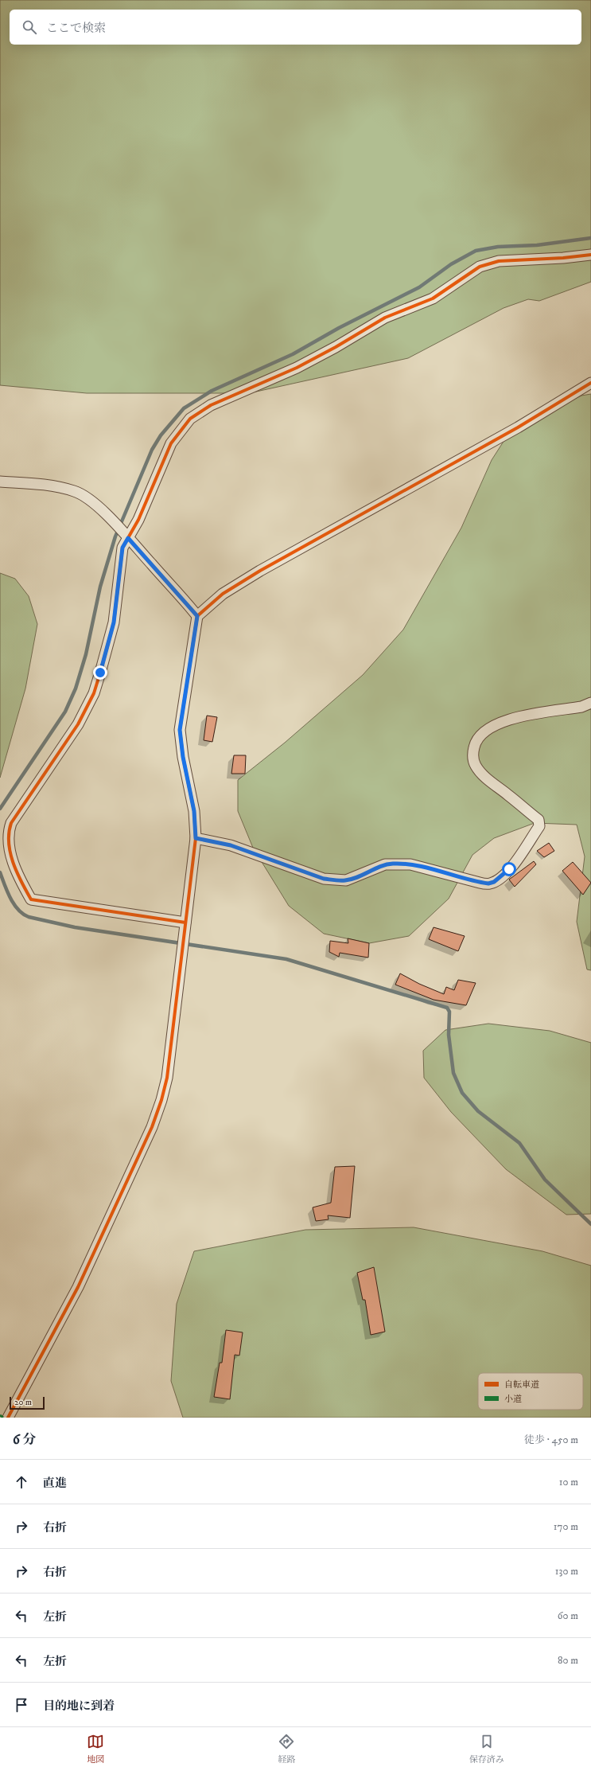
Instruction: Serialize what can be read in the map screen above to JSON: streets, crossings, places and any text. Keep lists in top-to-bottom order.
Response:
{
  "legend": ["自転車道", "小道"],
  "scale_bar": "20 m",
  "page": {
    "search": "ここで検索",
    "scale": "20 m",
    "heading": ["6 分", "徒歩 · 450 m"],
    "list": [
      ["直進", "10 m"],
      ["右折", "170 m"],
      ["右折", "130 m"],
      ["左折", "60 m"],
      ["左折", "80 m"],
      "目的地に到着"
    ],
    "nav": ["地図", "経路", "保存済み"]
  }
}
